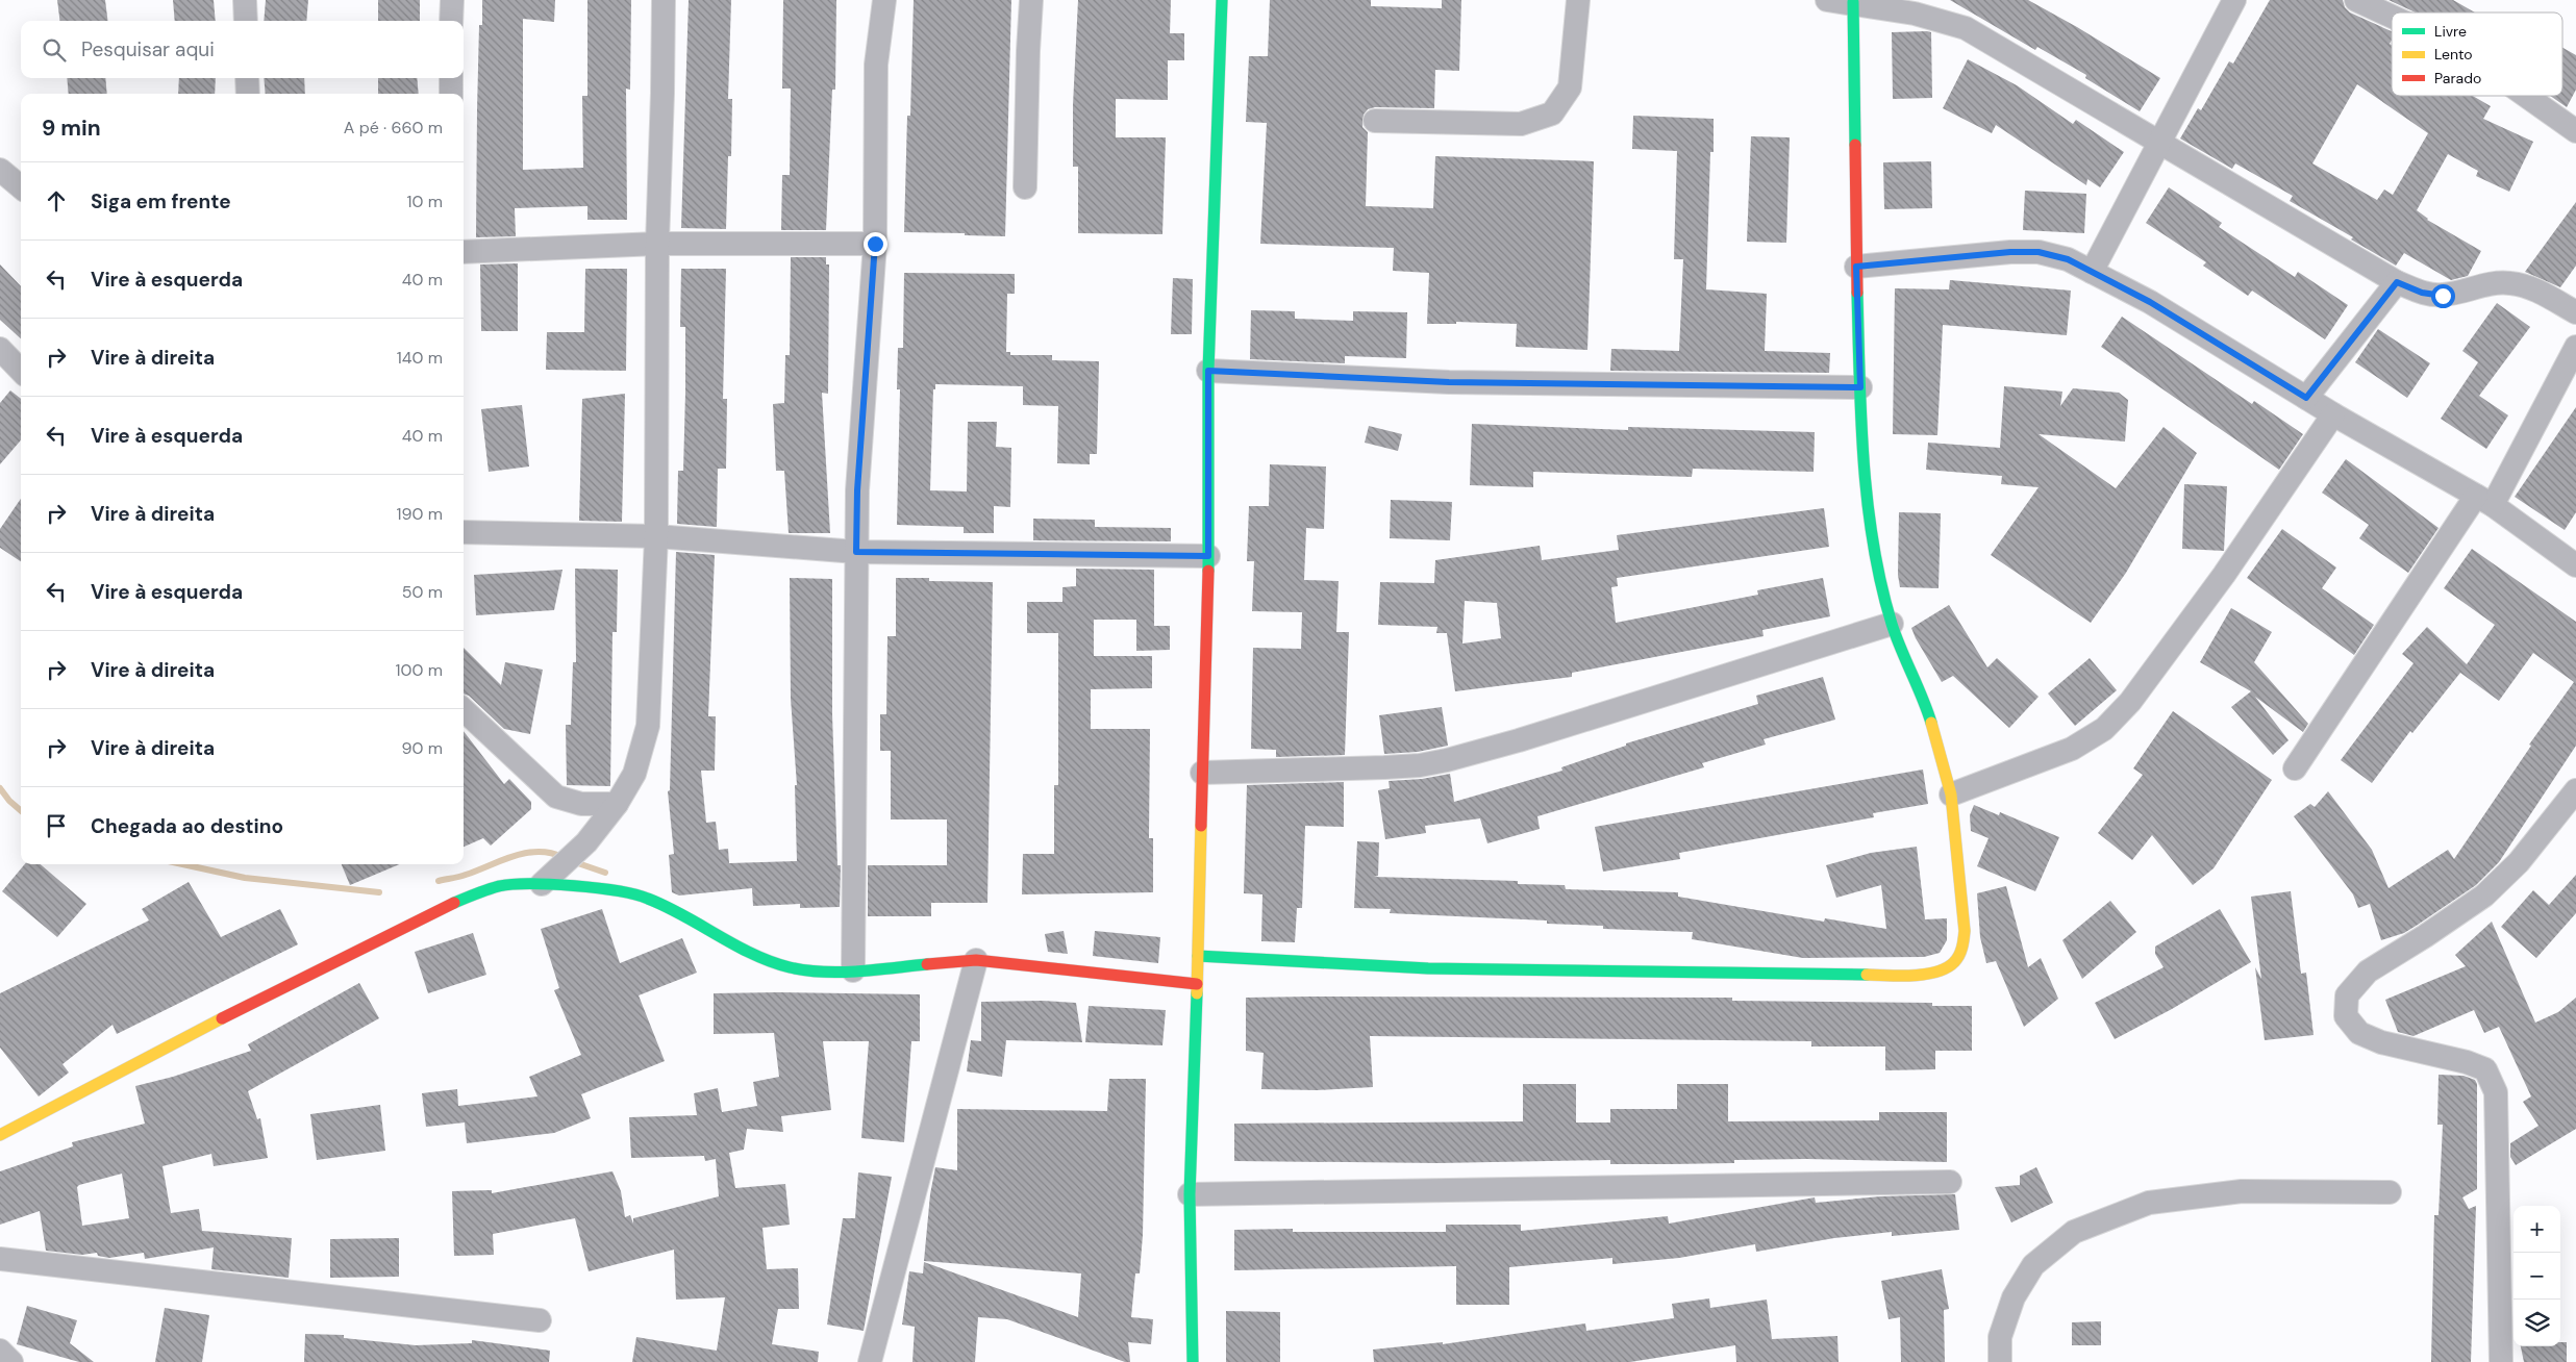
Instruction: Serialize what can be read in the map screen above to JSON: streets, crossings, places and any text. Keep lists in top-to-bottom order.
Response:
{
  "legend": ["Livre", "Lento", "Parado"],
  "page": {
    "search": "Pesquisar aqui",
    "heading": ["9 min", "A pé · 660 m"],
    "list": [
      ["Siga em frente", "10 m"],
      ["Vire à esquerda", "40 m"],
      ["Vire à direita", "140 m"],
      ["Vire à esquerda", "40 m"],
      ["Vire à direita", "190 m"],
      ["Vire à esquerda", "50 m"],
      ["Vire à direita", "100 m"],
      ["Vire à direita", "90 m"],
      "Chegada ao destino"
    ],
    "map_buttons": ["+", "−"]
  }
}
